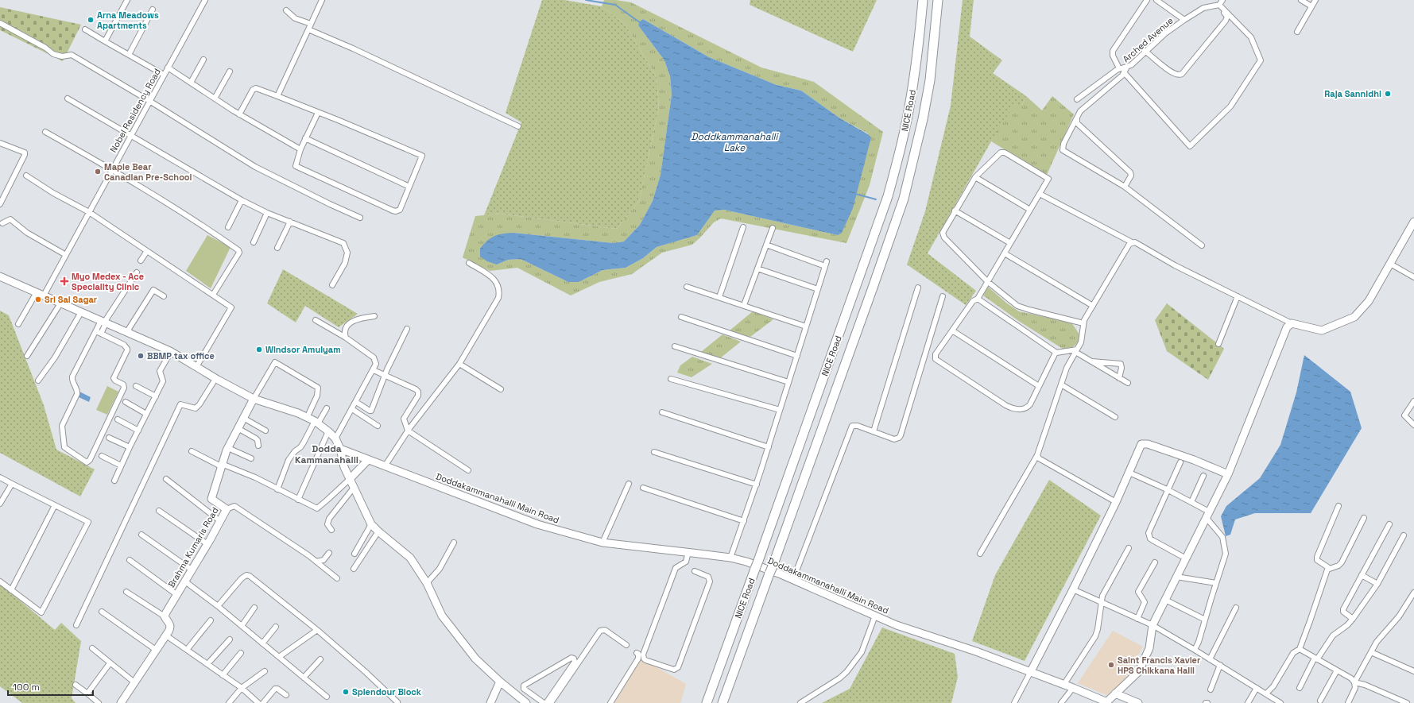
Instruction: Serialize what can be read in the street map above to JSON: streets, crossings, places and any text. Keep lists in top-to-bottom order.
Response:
{
  "streets": {
    "highway": ["NICE Road"],
    "street": [
      "Arched Avenue",
      "Nobel Residency Road",
      "Doddakammanahalli Main Road",
      "Brahma Kumaris Road"
    ]
  },
  "districts": ["Dodda Kammanahalli"],
  "water": ["Doddkammanahalli Lake"],
  "places": {
    "other": [
      "Arna Meadows Apartments",
      "Raja Sannidhi",
      "Maple Bear Canadian Pre-School",
      "Sri Sai Sagar",
      "Windsor Amulyam",
      "BBMP tax office",
      "Saint Francis Xavier HPS Chikkana Halli",
      "Splendour Block"
    ],
    "health": ["Myo Medex - Ace Speciality Clinic"]
  },
  "scale_bar": "100 m"
}
